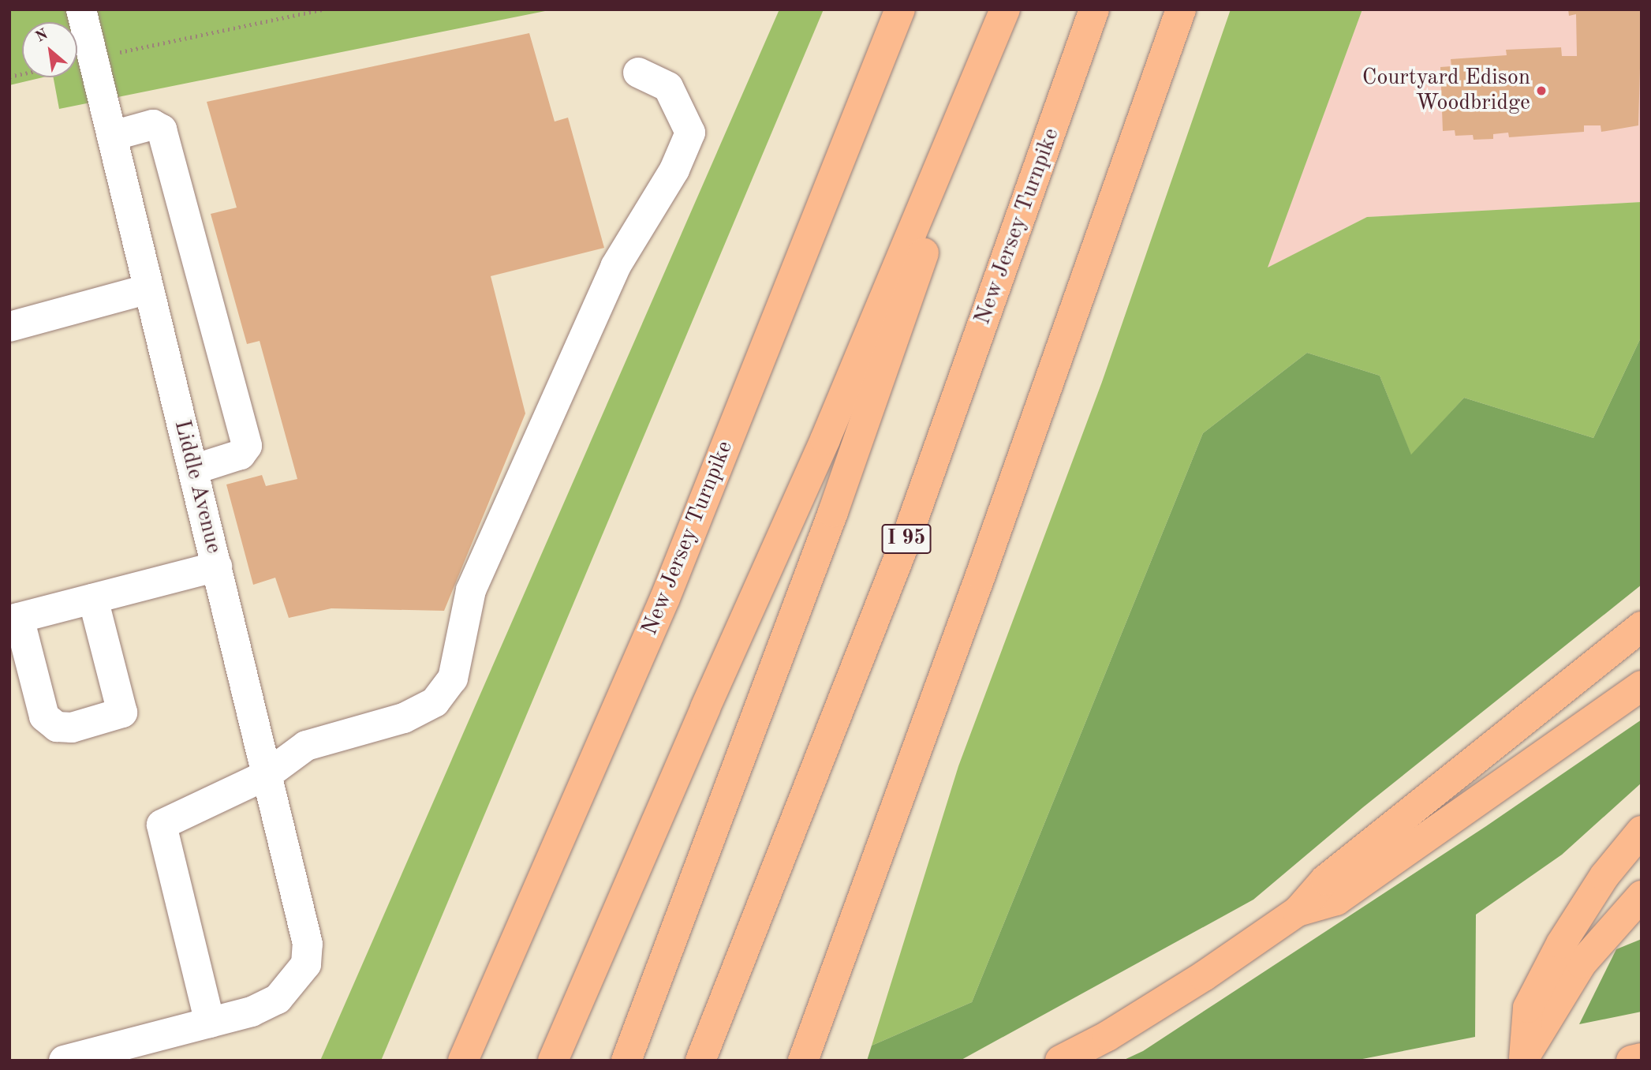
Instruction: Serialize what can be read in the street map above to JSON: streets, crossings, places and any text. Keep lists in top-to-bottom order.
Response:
{
  "streets": {
    "highway": ["New Jersey Turnpike", "I 95"],
    "street": ["Liddle Avenue"]
  },
  "places": ["Courtyard Edison Woodbridge"],
  "north": "top left"
}
